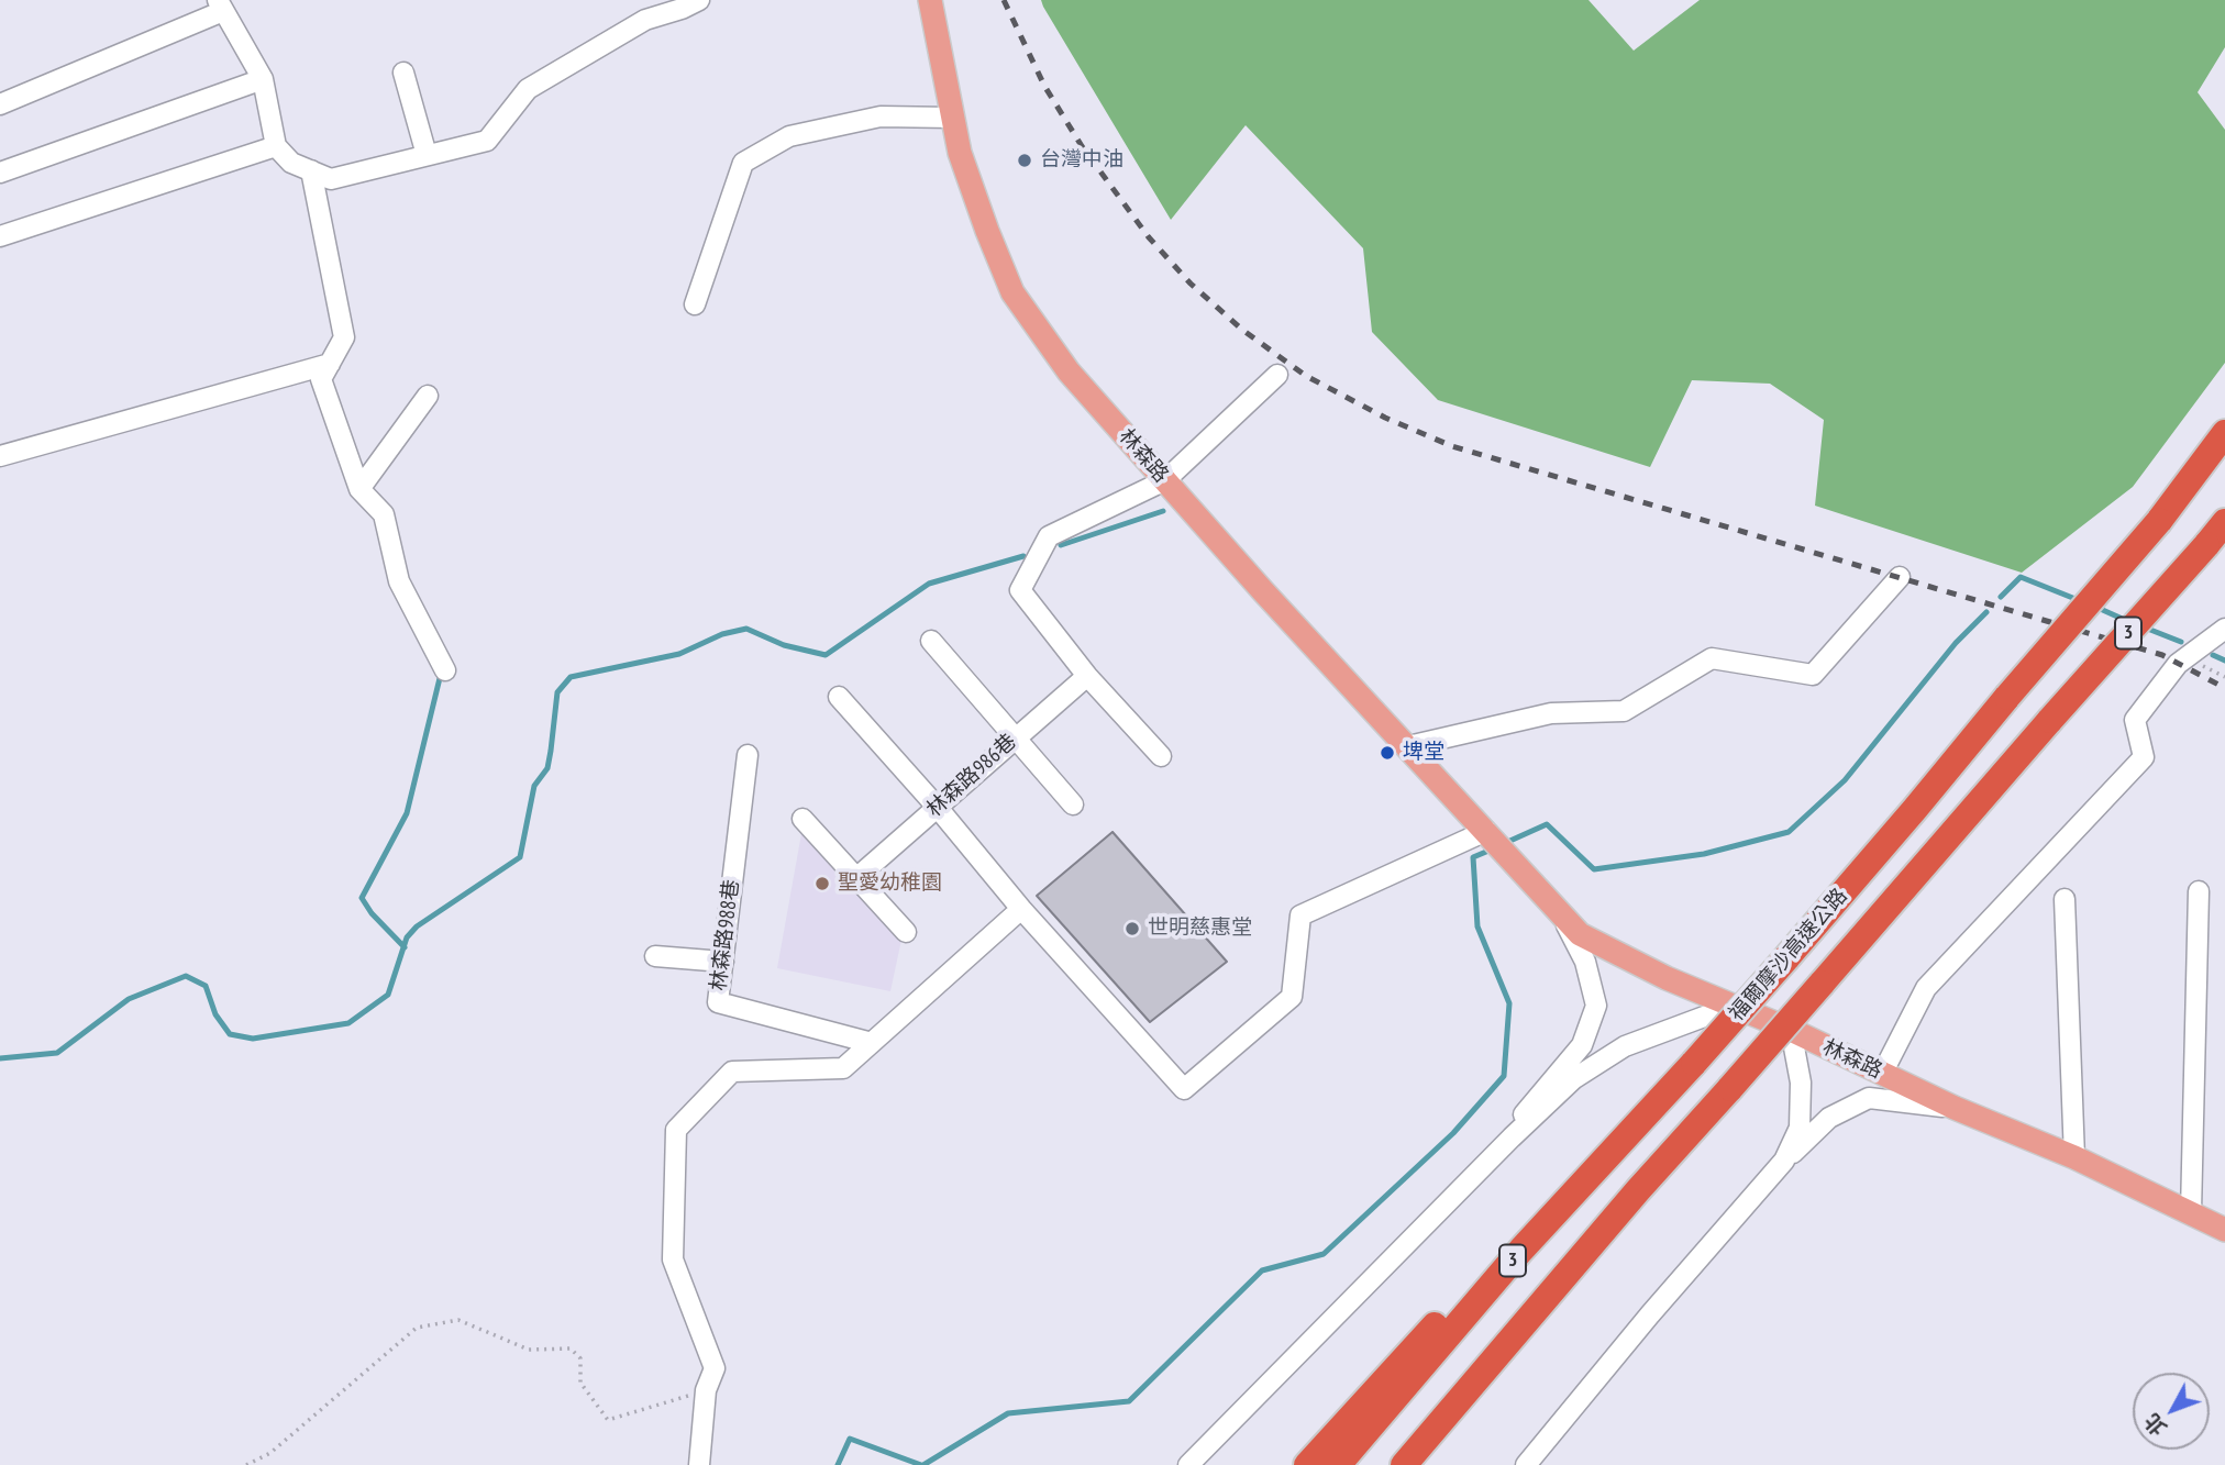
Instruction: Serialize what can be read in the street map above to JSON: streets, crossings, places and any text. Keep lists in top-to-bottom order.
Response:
{
  "streets": {
    "highway": ["3", "福爾摩沙高速公路"],
    "main road": ["林森路"],
    "street": ["林森路986巷", "林森路988巷"]
  },
  "places": [
    "台灣中油",
    "埤堂",
    "聖愛幼稚園",
    "世明慈惠堂"
  ],
  "north": "bottom left"
}
